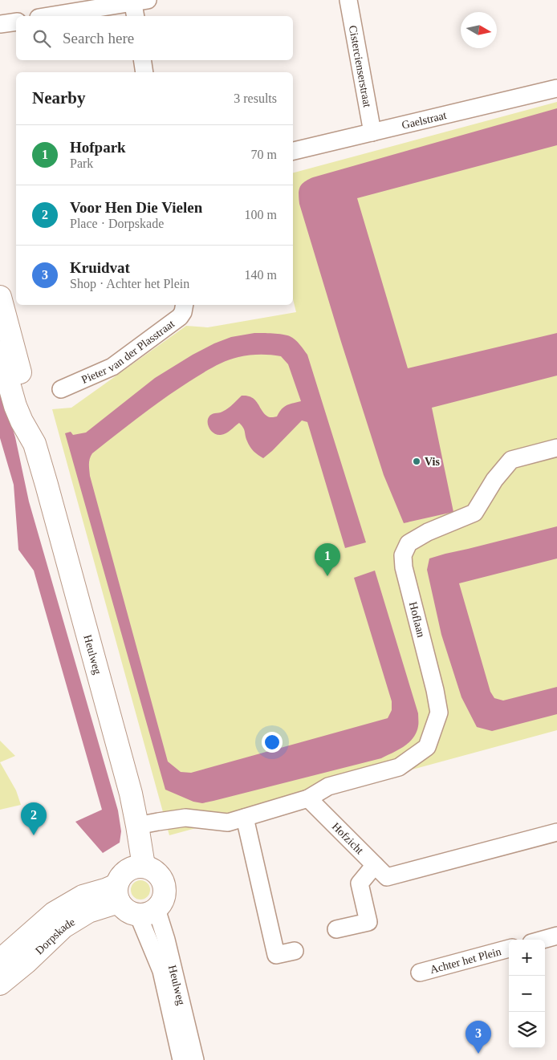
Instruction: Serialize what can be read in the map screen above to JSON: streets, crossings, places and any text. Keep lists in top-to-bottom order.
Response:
{
  "streets": {
    "main road": ["Heulweg", "Dorpskade"],
    "street": [
      "Cistercienserstraat",
      "Gaelstraat",
      "Pieter van der Plasstraat",
      "Hoflaan",
      "Hofzicht",
      "Achter het Plein"
    ]
  },
  "crossings": [
    ["Cistercienserstraat", "Gaelstraat"],
    ["Hoflaan", "Hofzicht"],
    ["Heulweg", "Dorpskade"]
  ],
  "places": ["Vis"],
  "north": "right",
  "page": {
    "search": "Search here",
    "heading": ["Nearby", "3 results"],
    "list": [
      {
        "mark": "1",
        "name": "Hofpark",
        "note": "Park",
        "value": "70 m"
      },
      {
        "mark": "2",
        "name": "Voor Hen Die Vielen",
        "note": "Place · Dorpskade",
        "value": "100 m"
      },
      {
        "mark": "3",
        "name": "Kruidvat",
        "note": "Shop · Achter het Plein",
        "value": "140 m"
      }
    ],
    "pins": ["1", "2", "3"],
    "map_buttons": ["+", "−"]
  }
}
